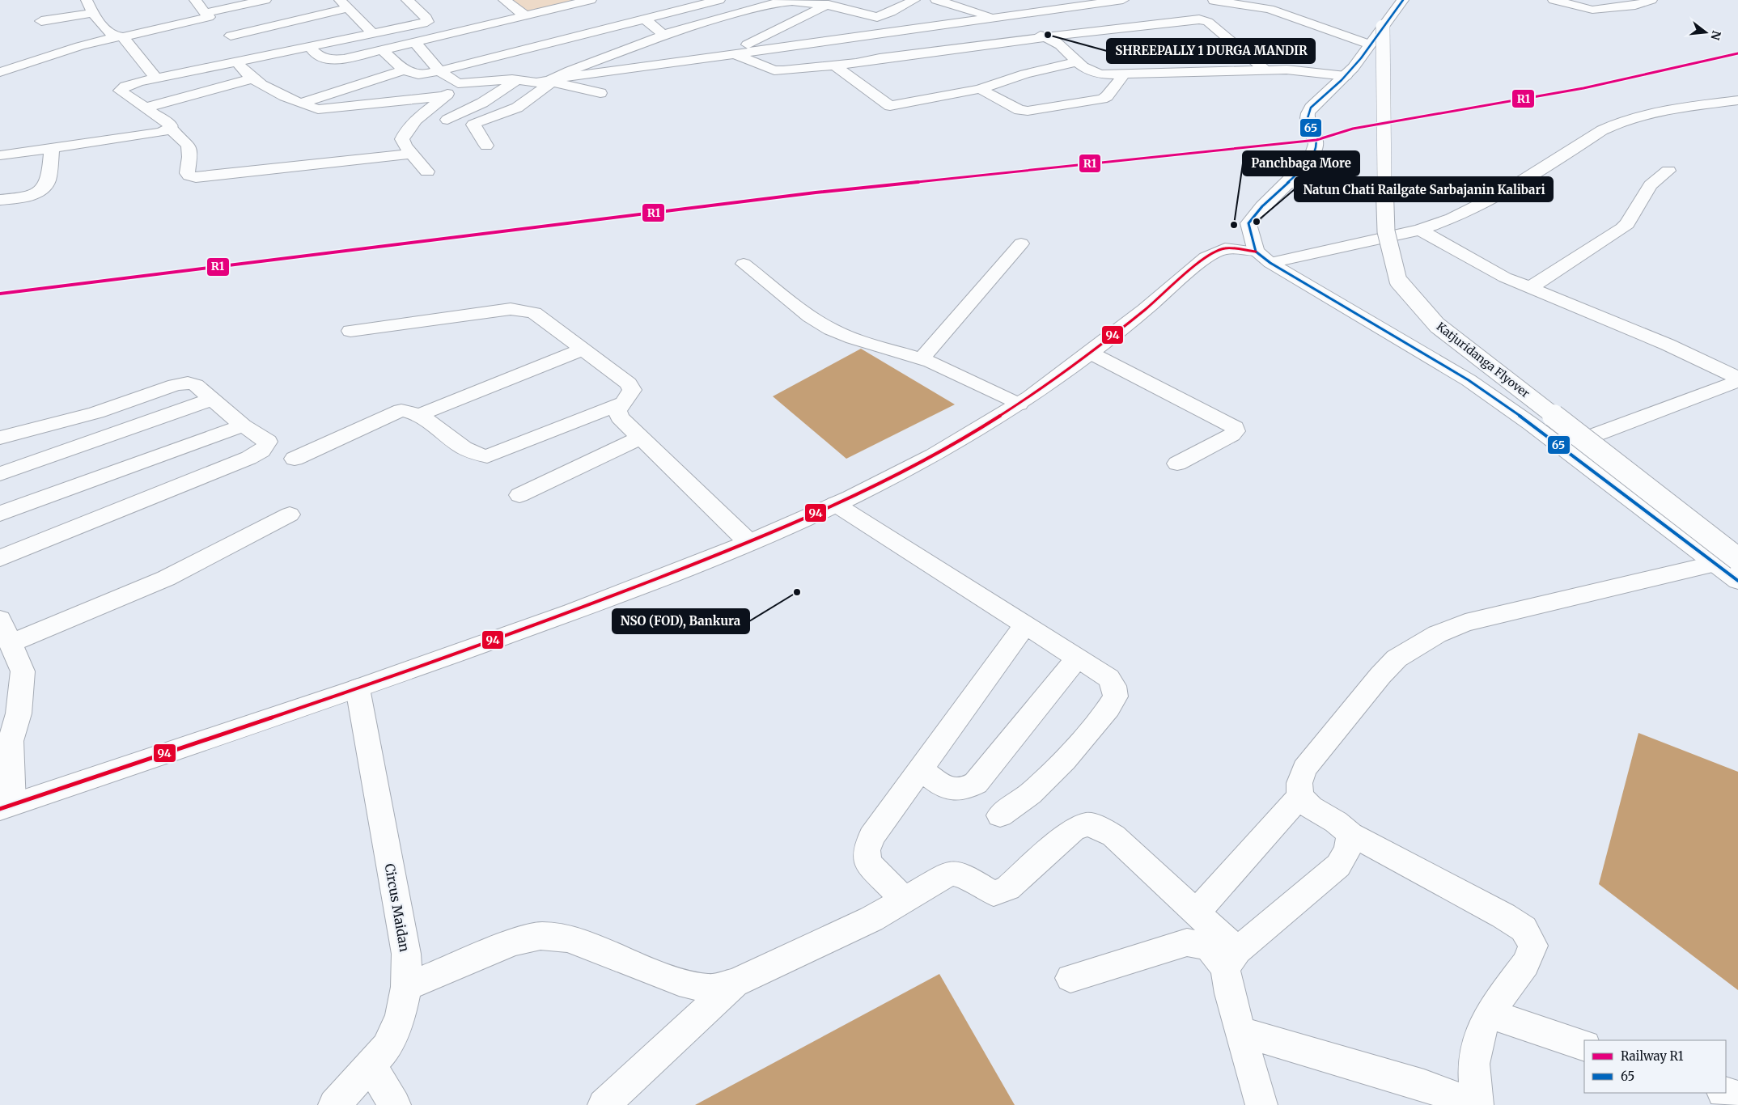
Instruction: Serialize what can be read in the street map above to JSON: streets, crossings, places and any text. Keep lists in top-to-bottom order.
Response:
{
  "streets": {
    "main road": ["Katjuridanga Flyover", "Circus Maidan"]
  },
  "places": [
    "SHREEPALLY 1 DURGA MANDIR",
    "Natun Chati Railgate Sarbajanin Kalibari",
    "Panchbaga More",
    "NSO (FOD), Bankura"
  ],
  "lines": ["transit line 65", "rail line R1", "transit line 94"],
  "legend": ["Railway R1", "65"],
  "north": "right"
}
